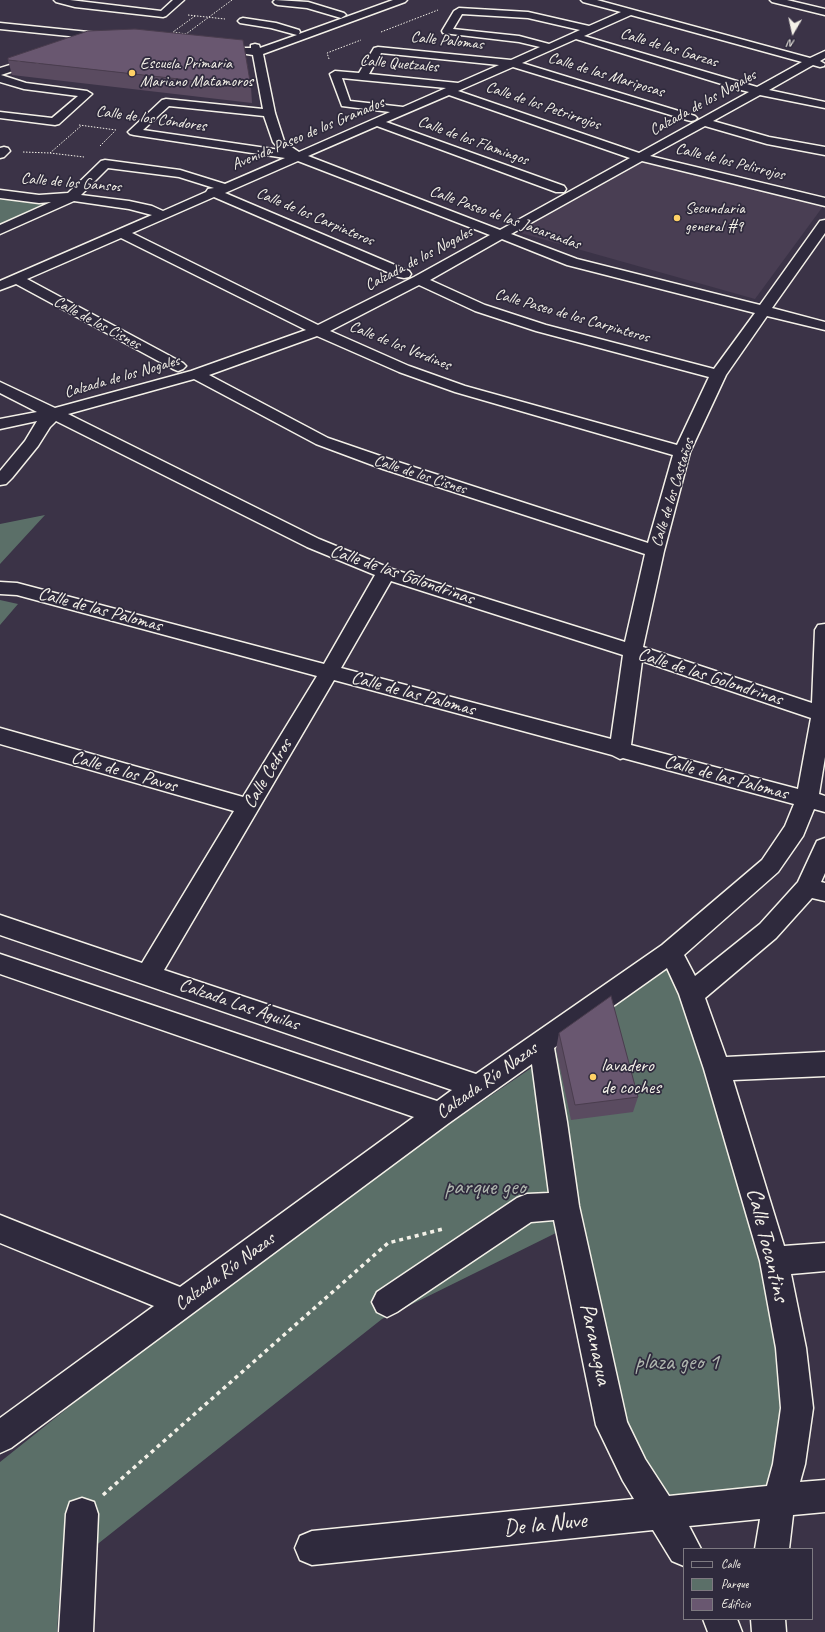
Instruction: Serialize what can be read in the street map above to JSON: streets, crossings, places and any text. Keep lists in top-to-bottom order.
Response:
{
  "streets": {
    "street": [
      "Calle Palomas",
      "Calle de las Garzas",
      "Calle Quetzales",
      "Calle de las Mariposas",
      "Calzada de los Nogales",
      "Calle de los Petrirrojos",
      "Calle de los Cóndores",
      "Avenida Paseo de los Granados",
      "Calle de los Flamingos",
      "Calle de los Pelirrojos",
      "Calle de los Gansos",
      "Calle de los Carpinteros",
      "Calle Paseo de las Jacarandas",
      "Calle Paseo de los Carpinteros",
      "Calle de los Cisnes",
      "Calle de los Verdines",
      "Calle de los Castaños",
      "Calle de las Golondrinas",
      "Calle de las Palomas",
      "Calle de los Pavos",
      "Calle Cedros",
      "Calzada Las Águilas",
      "Calzada Río Nazas",
      "Calle Tocantins",
      "Paranagua",
      "De la Nuve"
    ]
  },
  "crossings": [
    ["Calle Palomas", "Calle Quetzales"],
    ["Calle Palomas", "Calle de las Mariposas"],
    ["Calle Palomas", "Avenida Paseo de los Granados"],
    ["Calle de las Garzas", "Calzada de los Nogales"],
    ["Calle de las Garzas", "Avenida Paseo de los Granados"],
    ["Calle Quetzales", "Calle de los Petrirrojos"],
    ["Calle Quetzales", "Avenida Paseo de los Granados"],
    ["Calle de las Mariposas", "Calzada de los Nogales"],
    ["Calle de las Mariposas", "Avenida Paseo de los Granados"],
    ["Calzada de los Nogales", "Calle de los Petrirrojos"],
    ["Calzada de los Nogales", "Calle de los Flamingos"],
    ["Calzada de los Nogales", "Calle de los Pelirrojos"],
    ["Calzada de los Nogales", "Calle de los Carpinteros"],
    ["Calzada de los Nogales", "Calle Paseo de las Jacarandas"],
    ["Calzada de los Nogales", "Calle Paseo de los Carpinteros"],
    ["Calzada de los Nogales", "Calle de los Cisnes"],
    ["Calzada de los Nogales", "Calle de los Verdines"],
    ["Calzada de los Nogales", "Calle de las Golondrinas"],
    ["Calle de los Petrirrojos", "Avenida Paseo de los Granados"],
    ["Calle de los Petrirrojos", "Calle de los Pelirrojos"],
    ["Calle de los Cóndores", "Avenida Paseo de los Granados"],
    ["Calle de los Cóndores", "Calle Paseo de las Jacarandas"],
    ["Avenida Paseo de los Granados", "Calle de los Flamingos"],
    ["Avenida Paseo de los Granados", "Calle de los Gansos"],
    ["Avenida Paseo de los Granados", "Calle de los Carpinteros"],
    ["Avenida Paseo de los Granados", "Calle Paseo de las Jacarandas"],
    ["Avenida Paseo de los Granados", "Calle de los Cisnes"],
    ["Avenida Paseo de los Granados", "Calle de los Verdines"],
    ["Calle Paseo de las Jacarandas", "Calle de los Castaños"],
    ["Calle Paseo de los Carpinteros", "Calle de los Castaños"],
    ["Calle de los Cisnes", "Calle de los Castaños"],
    ["Calle de los Verdines", "Calle de los Castaños"],
    ["Calle de los Castaños", "Calle de las Golondrinas"],
    ["Calle de los Castaños", "Calle de las Palomas"],
    ["Calle de las Golondrinas", "Calle Cedros"],
    ["Calle de las Golondrinas", "Calzada Río Nazas"],
    ["Calle de las Palomas", "Calle Cedros"],
    ["Calle de las Palomas", "Calzada Río Nazas"],
    ["Calle de los Pavos", "Calle Cedros"],
    ["Calle Cedros", "Calzada Las Águilas"],
    ["Calzada Las Águilas", "Calzada Río Nazas"],
    ["Calzada Río Nazas", "Calle Tocantins"],
    ["Calzada Río Nazas", "Paranagua"],
    ["Calle Tocantins", "De la Nuve"],
    ["Paranagua", "De la Nuve"]
  ],
  "parks": ["parque geo", "plaza geo 1"],
  "places": ["Escuela Primaria Mariano Matamoros", "Secundaria general #9", "lavadero de coches"],
  "legend": ["Calle", "Parque", "Edificio"],
  "north": "bottom"
}
